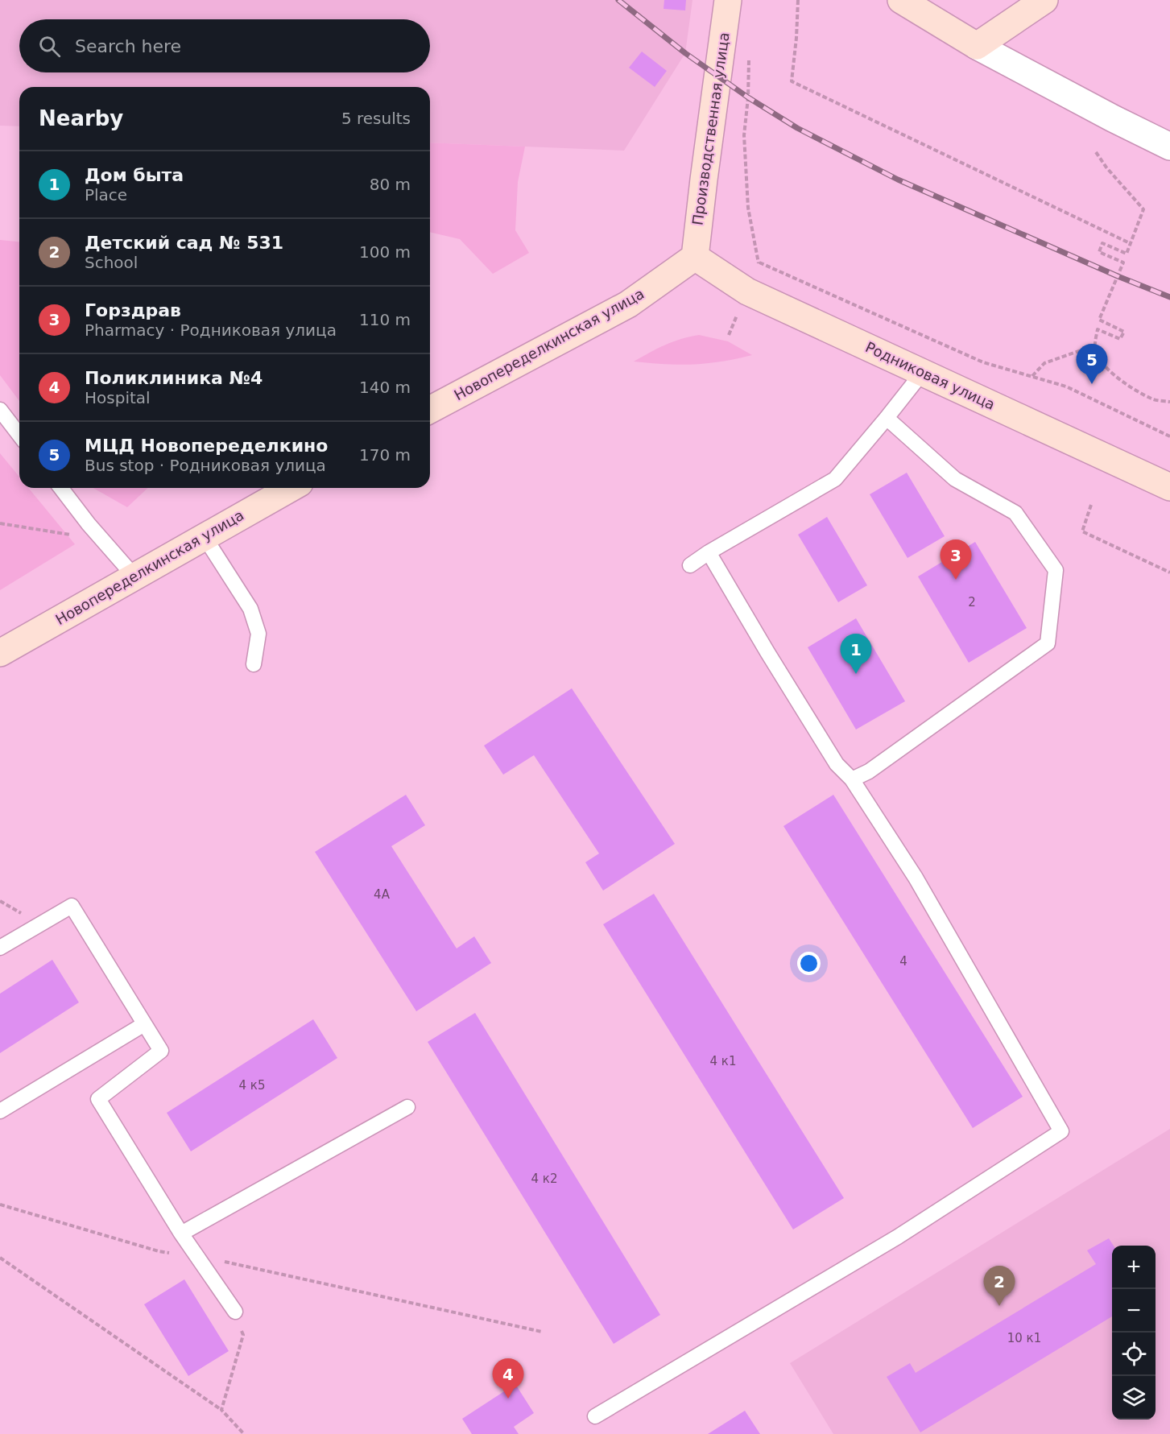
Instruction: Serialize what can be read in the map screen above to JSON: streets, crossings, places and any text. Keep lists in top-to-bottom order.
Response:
{
  "streets": {
    "main road": ["Производственная улица", "Новопеределкинская улица", "Родниковая улица"]
  },
  "crossings": [
    ["Производственная улица", "Новопеределкинская улица"],
    ["Производственная улица", "Родниковая улица"],
    ["Новопеределкинская улица", "Родниковая улица"]
  ],
  "house_numbers": [
    "2",
    "4А",
    "4",
    "4 к1",
    "4 к5",
    "4 к2",
    "10 к1"
  ],
  "page": {
    "search": "Search here",
    "heading": ["Nearby", "5 results"],
    "list": [
      {
        "mark": "1",
        "name": "Дом быта",
        "note": "Place",
        "value": "80 m"
      },
      {
        "mark": "2",
        "name": "Детский сад № 531",
        "note": "School",
        "value": "100 m"
      },
      {
        "mark": "3",
        "name": "Горздрав",
        "note": "Pharmacy · Родниковая улица",
        "value": "110 m"
      },
      {
        "mark": "4",
        "name": "Поликлиника №4",
        "note": "Hospital",
        "value": "140 m"
      },
      {
        "mark": "5",
        "name": "МЦД Новопеределкино",
        "note": "Bus stop · Родниковая улица",
        "value": "170 m"
      }
    ],
    "pins": [
      "5",
      "3",
      "1",
      "2",
      "4"
    ],
    "map_buttons": ["+", "−"]
  }
}
